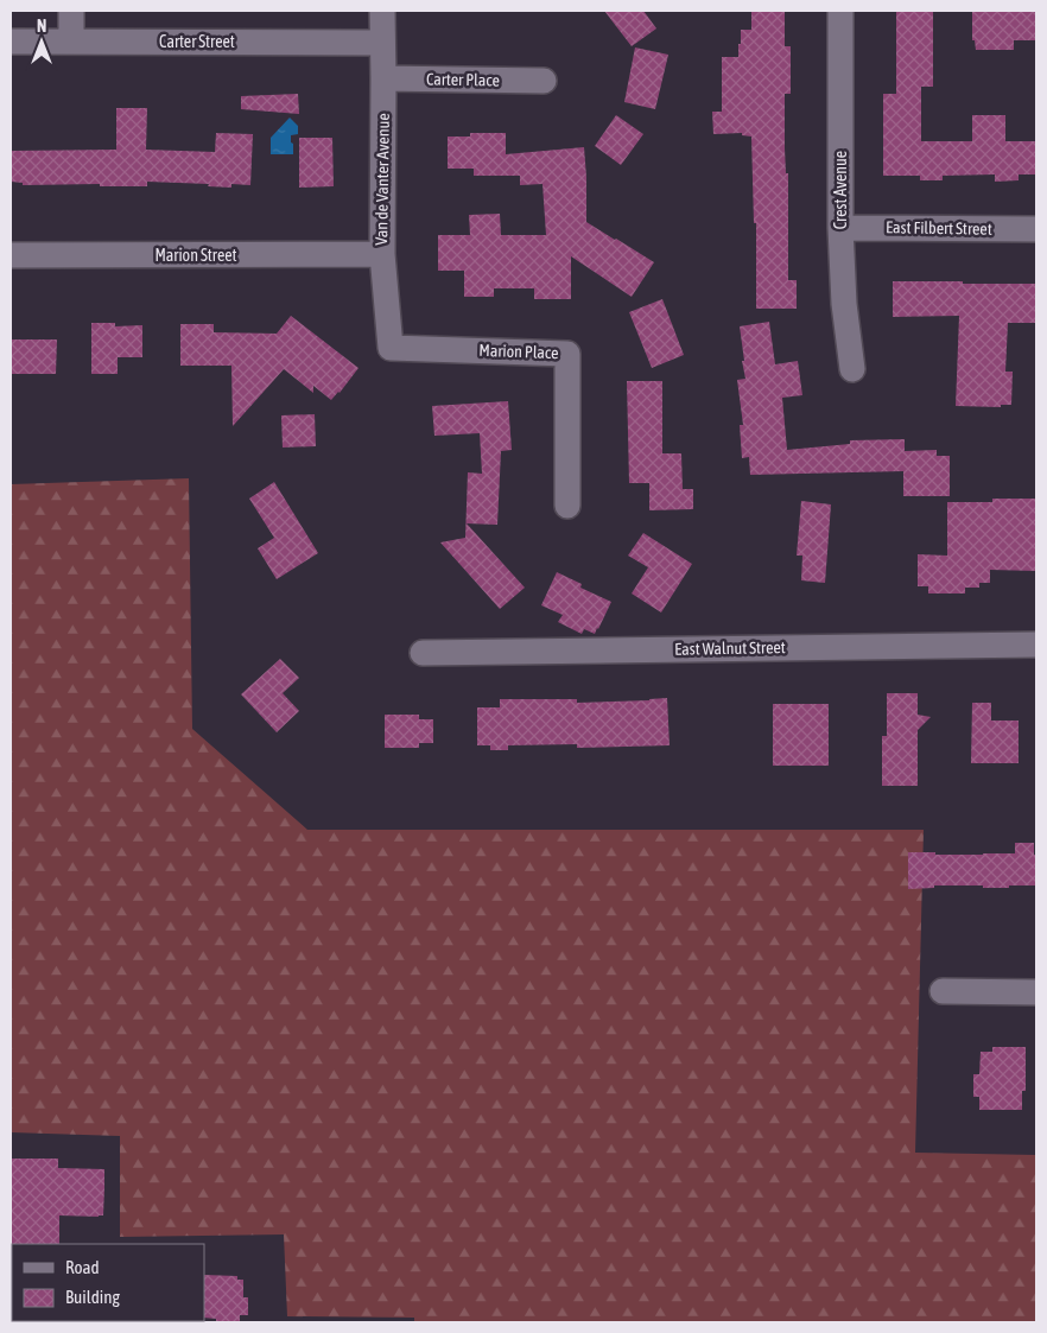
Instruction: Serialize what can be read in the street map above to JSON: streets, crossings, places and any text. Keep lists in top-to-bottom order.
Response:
{
  "streets": {
    "street": [
      "Carter Street",
      "Carter Place",
      "Van de Vanter Avenue",
      "Crest Avenue",
      "East Filbert Street",
      "Marion Street",
      "Marion Place",
      "East Walnut Street"
    ]
  },
  "crossings": [
    ["Carter Street", "Van de Vanter Avenue"],
    ["Carter Place", "Van de Vanter Avenue"],
    ["Van de Vanter Avenue", "Marion Street"],
    ["Van de Vanter Avenue", "Marion Place"],
    ["Crest Avenue", "East Filbert Street"]
  ],
  "legend": ["Road", "Building"],
  "north": "top"
}
